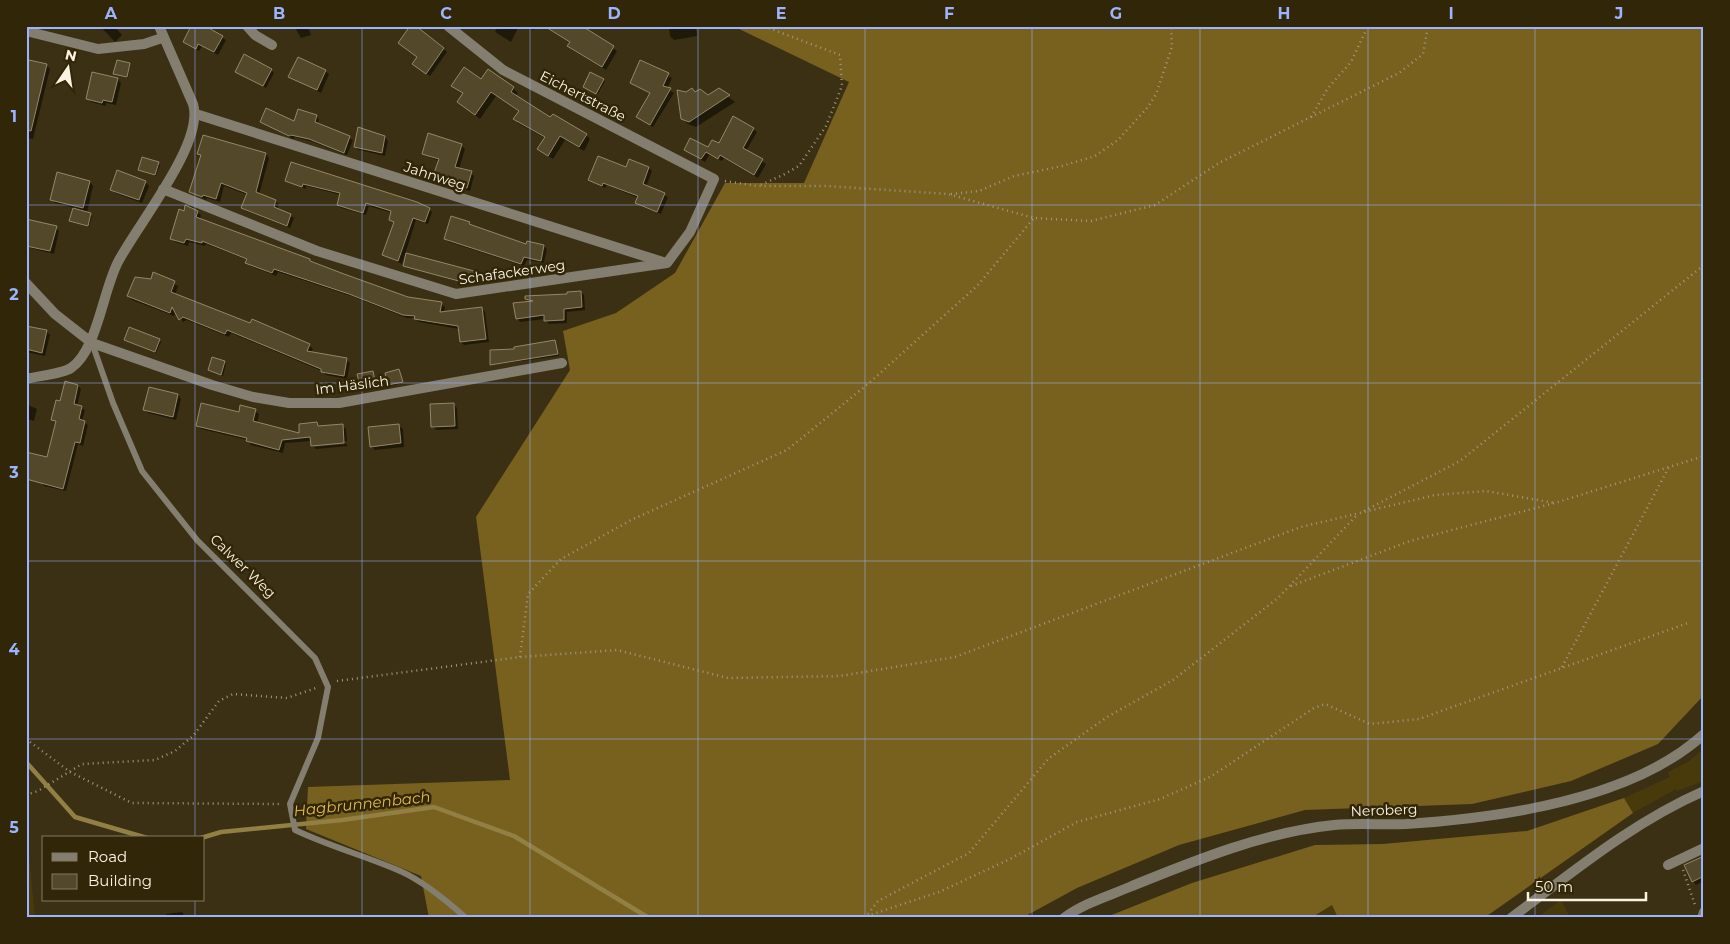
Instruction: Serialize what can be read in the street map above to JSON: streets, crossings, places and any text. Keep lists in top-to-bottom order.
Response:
{
  "streets": {
    "street": [
      "Eichertstraße",
      "Jahnweg",
      "Schafackerweg",
      "Im Häslich",
      "Neroberg"
    ],
    "lane": ["Calwer Weg"]
  },
  "crossings": [
    ["Jahnweg", "Schafackerweg"],
    ["Im Häslich", "Calwer Weg"]
  ],
  "water": ["Hagbrunnenbach"],
  "legend": ["Road", "Building"],
  "scale_bar": "50 m",
  "north": "top",
  "grid": {
    "columns": [
      "A",
      "B",
      "C",
      "D",
      "E",
      "F",
      "G",
      "H",
      "I",
      "J"
    ],
    "rows": [
      "1",
      "2",
      "3",
      "4",
      "5"
    ]
  }
}
